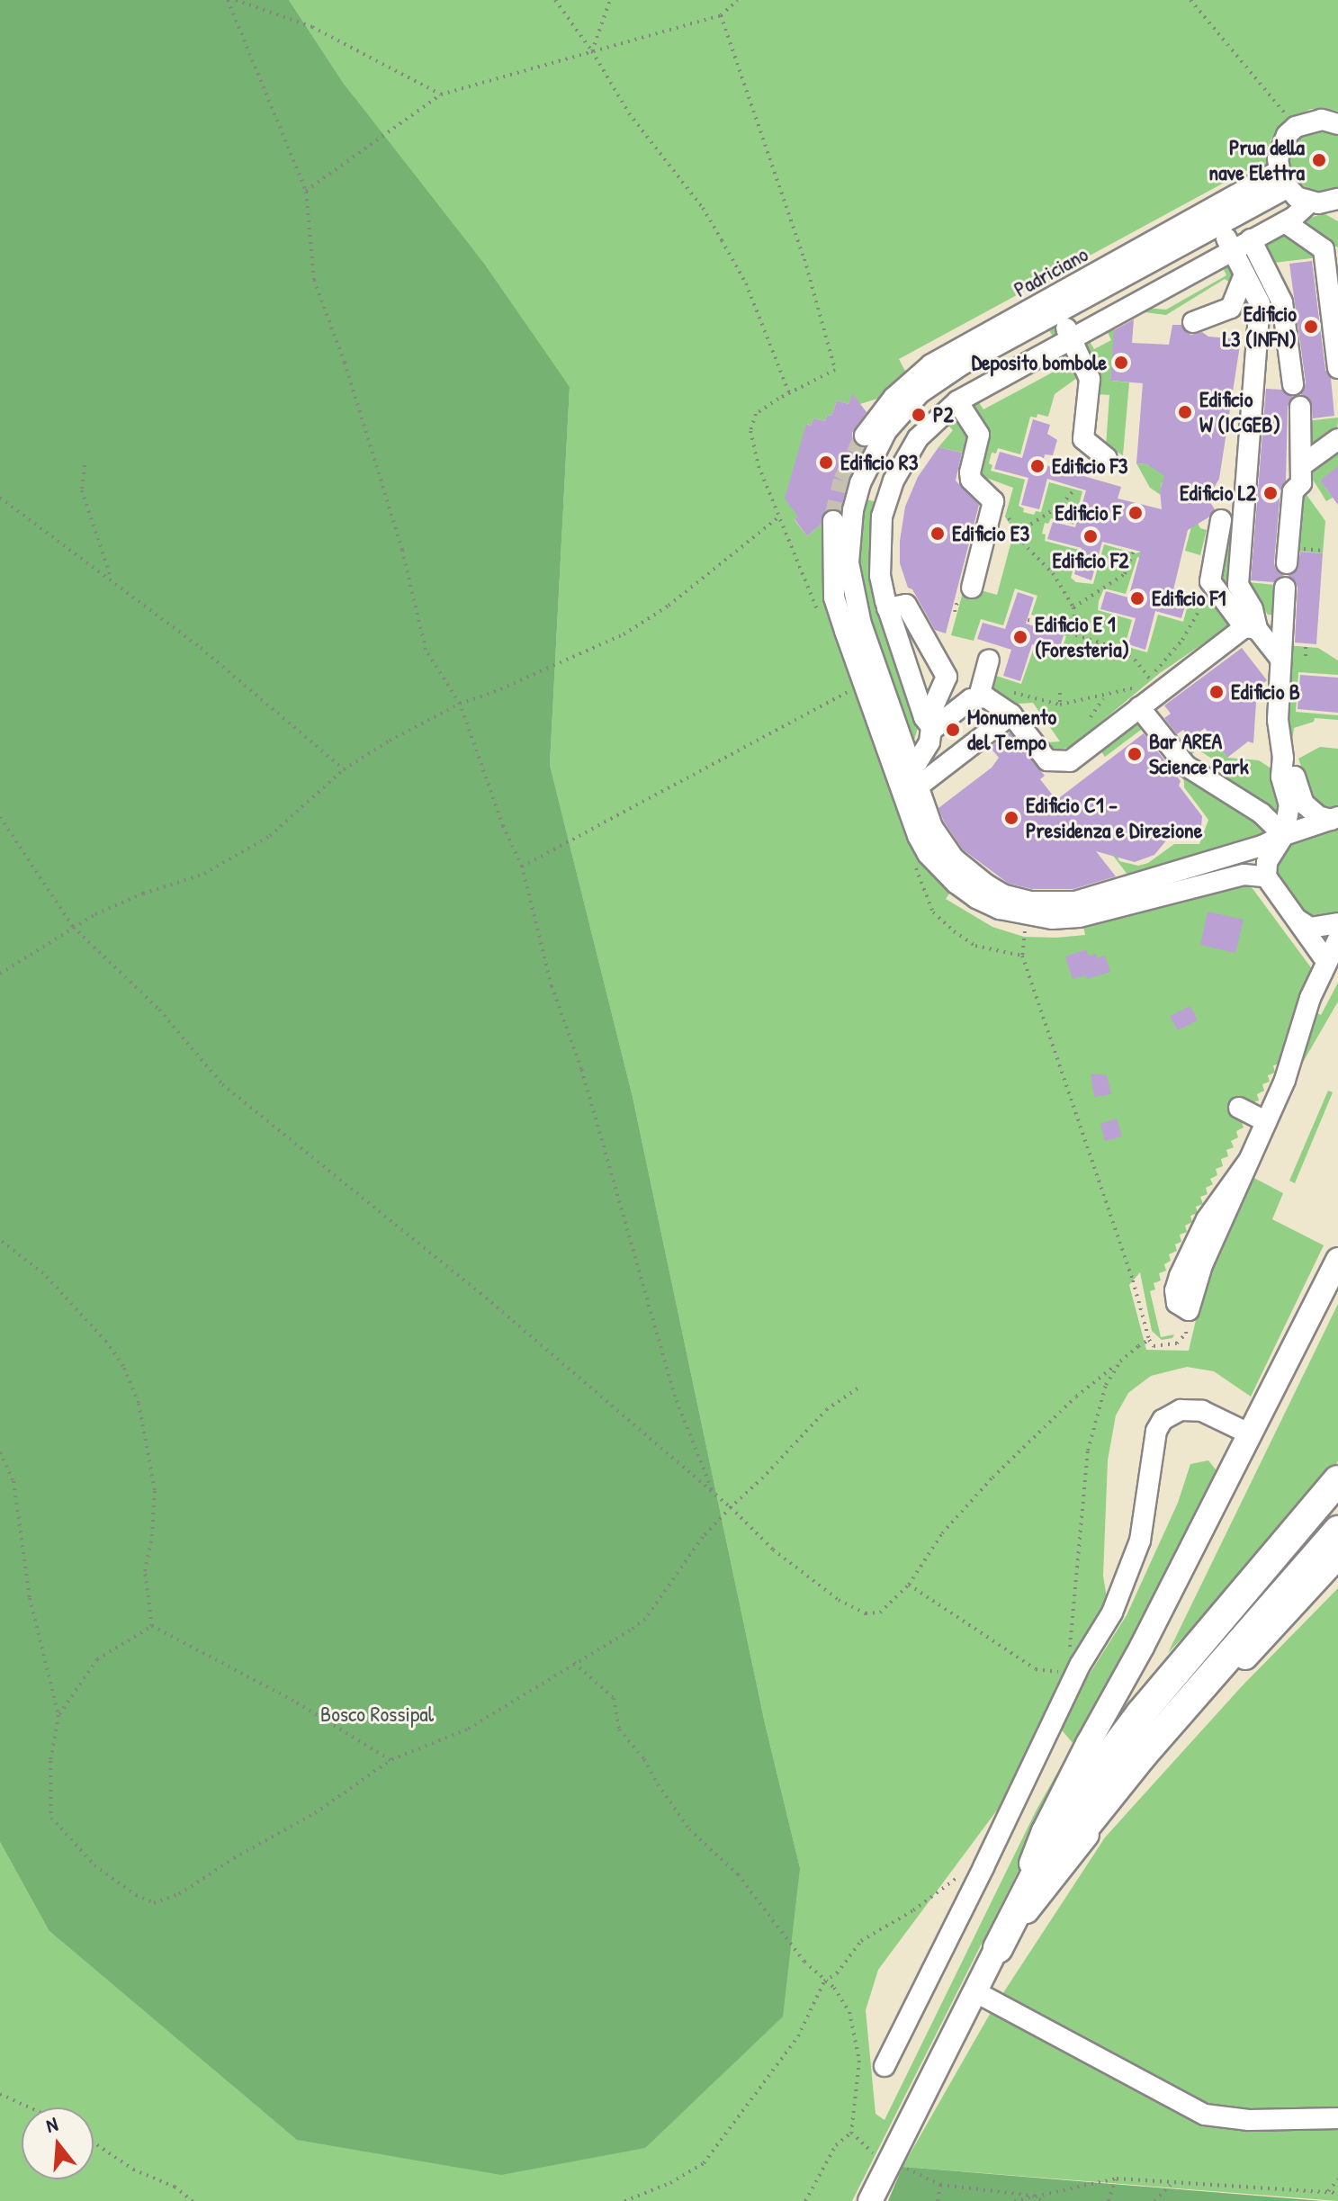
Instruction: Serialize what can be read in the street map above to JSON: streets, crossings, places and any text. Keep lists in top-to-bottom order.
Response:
{
  "streets": {
    "street": ["Padriciano"]
  },
  "parks": ["Bosco Rossipal"],
  "places": [
    "Prua della nave Elettra",
    "Edificio L3 (INFN)",
    "Deposito bombole",
    "Edificio W (ICGEB)",
    "P2",
    "Edificio R3",
    "Edificio F3",
    "Edificio L2",
    "Edificio F",
    "Edificio E3",
    "Edificio F2",
    "Edificio F1",
    "Edificio E 1 (Foresteria)",
    "Edificio B",
    "Monumento del Tempo",
    "Bar AREA Science Park",
    "Edificio C1 - Presidenza e Direzione"
  ],
  "north": "top"
}
